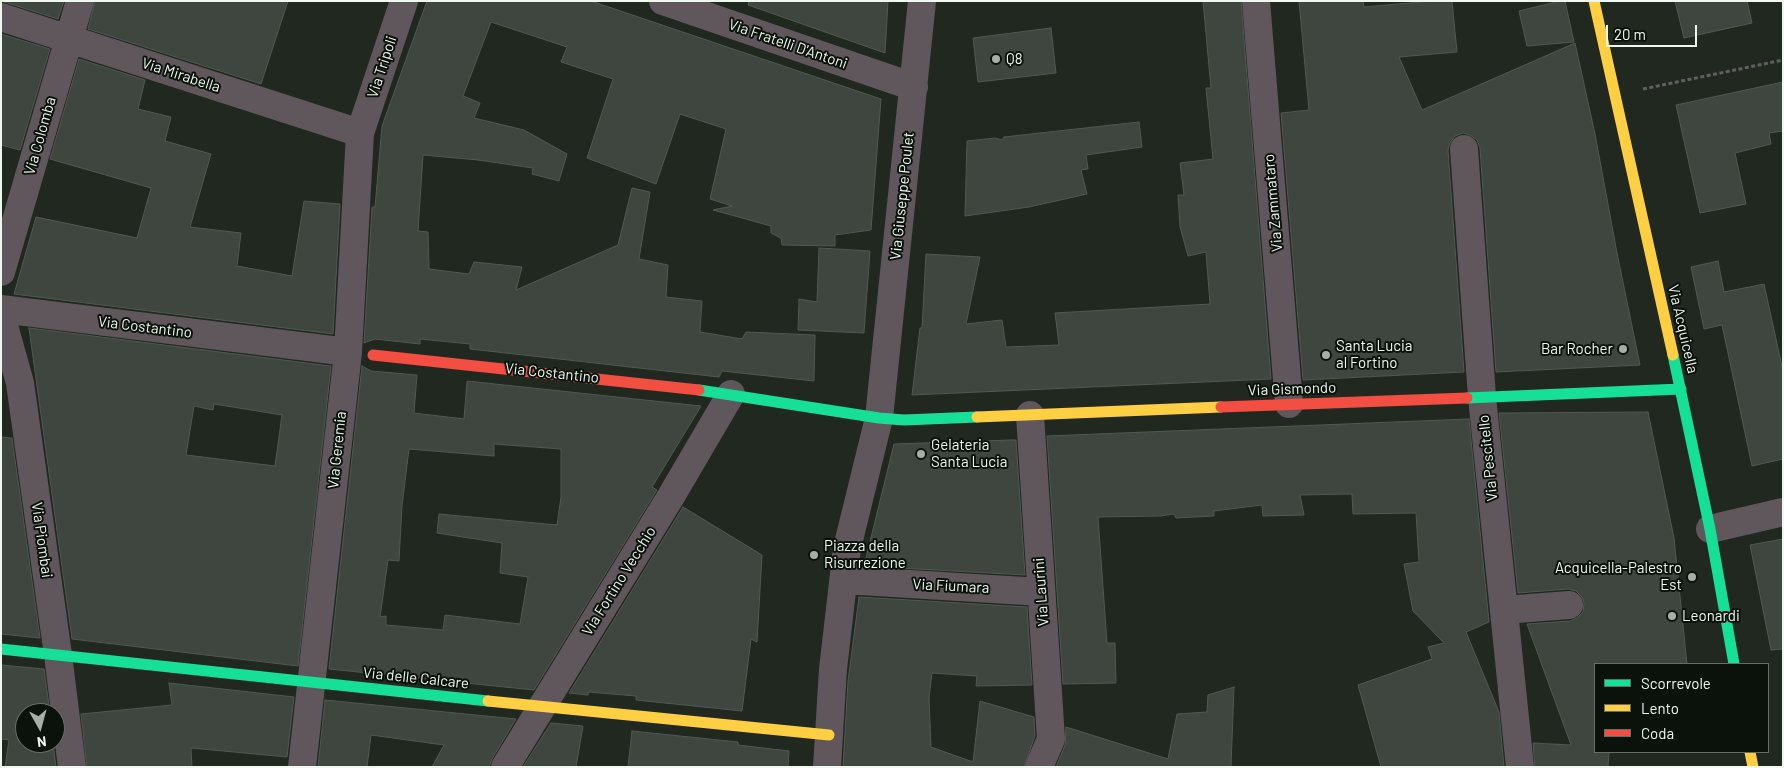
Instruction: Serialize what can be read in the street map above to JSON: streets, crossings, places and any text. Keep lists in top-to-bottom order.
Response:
{
  "streets": {
    "street": [
      "Via Fratelli D'Antoni",
      "Via Tripoli",
      "Via Mirabella",
      "Via Colomba",
      "Via Giuseppe Poulet",
      "Via Zammataro",
      "Via Costantino",
      "Via Acquicella",
      "Via Gismondo",
      "Via Geremia",
      "Via Pescitello",
      "Via Piombai",
      "Via Fortino Vecchio",
      "Via Fiumara",
      "Via Laurini",
      "Via delle Calcare"
    ]
  },
  "crossings": [
    ["Via Fratelli D'Antoni", "Via Giuseppe Poulet"],
    ["Via Tripoli", "Via Mirabella"],
    ["Via Tripoli", "Via Geremia"],
    ["Via Mirabella", "Via Colomba"],
    ["Via Mirabella", "Via Geremia"],
    ["Via Giuseppe Poulet", "Via Costantino"],
    ["Via Giuseppe Poulet", "Via Gismondo"],
    ["Via Giuseppe Poulet", "Via Fiumara"],
    ["Via Giuseppe Poulet", "Via delle Calcare"],
    ["Via Zammataro", "Via Gismondo"],
    ["Via Costantino", "Via Gismondo"],
    ["Via Costantino", "Via Geremia"],
    ["Via Costantino", "Via Fortino Vecchio"],
    ["Via Acquicella", "Via Gismondo"],
    ["Via Gismondo", "Via Pescitello"],
    ["Via Gismondo", "Via Laurini"],
    ["Via Geremia", "Via delle Calcare"],
    ["Via Piombai", "Via delle Calcare"],
    ["Via Fortino Vecchio", "Via delle Calcare"],
    ["Via Fiumara", "Via Laurini"]
  ],
  "places": [
    "Q8",
    "Bar Rocher",
    "Santa Lucia al Fortino",
    "Gelateria Santa Lucia",
    "Piazza della Risurrezione",
    "Acquicella-Palestro Est",
    "Leonardi"
  ],
  "legend": ["Scorrevole", "Lento", "Coda"],
  "scale_bar": "20 m",
  "north": "bottom"
}
